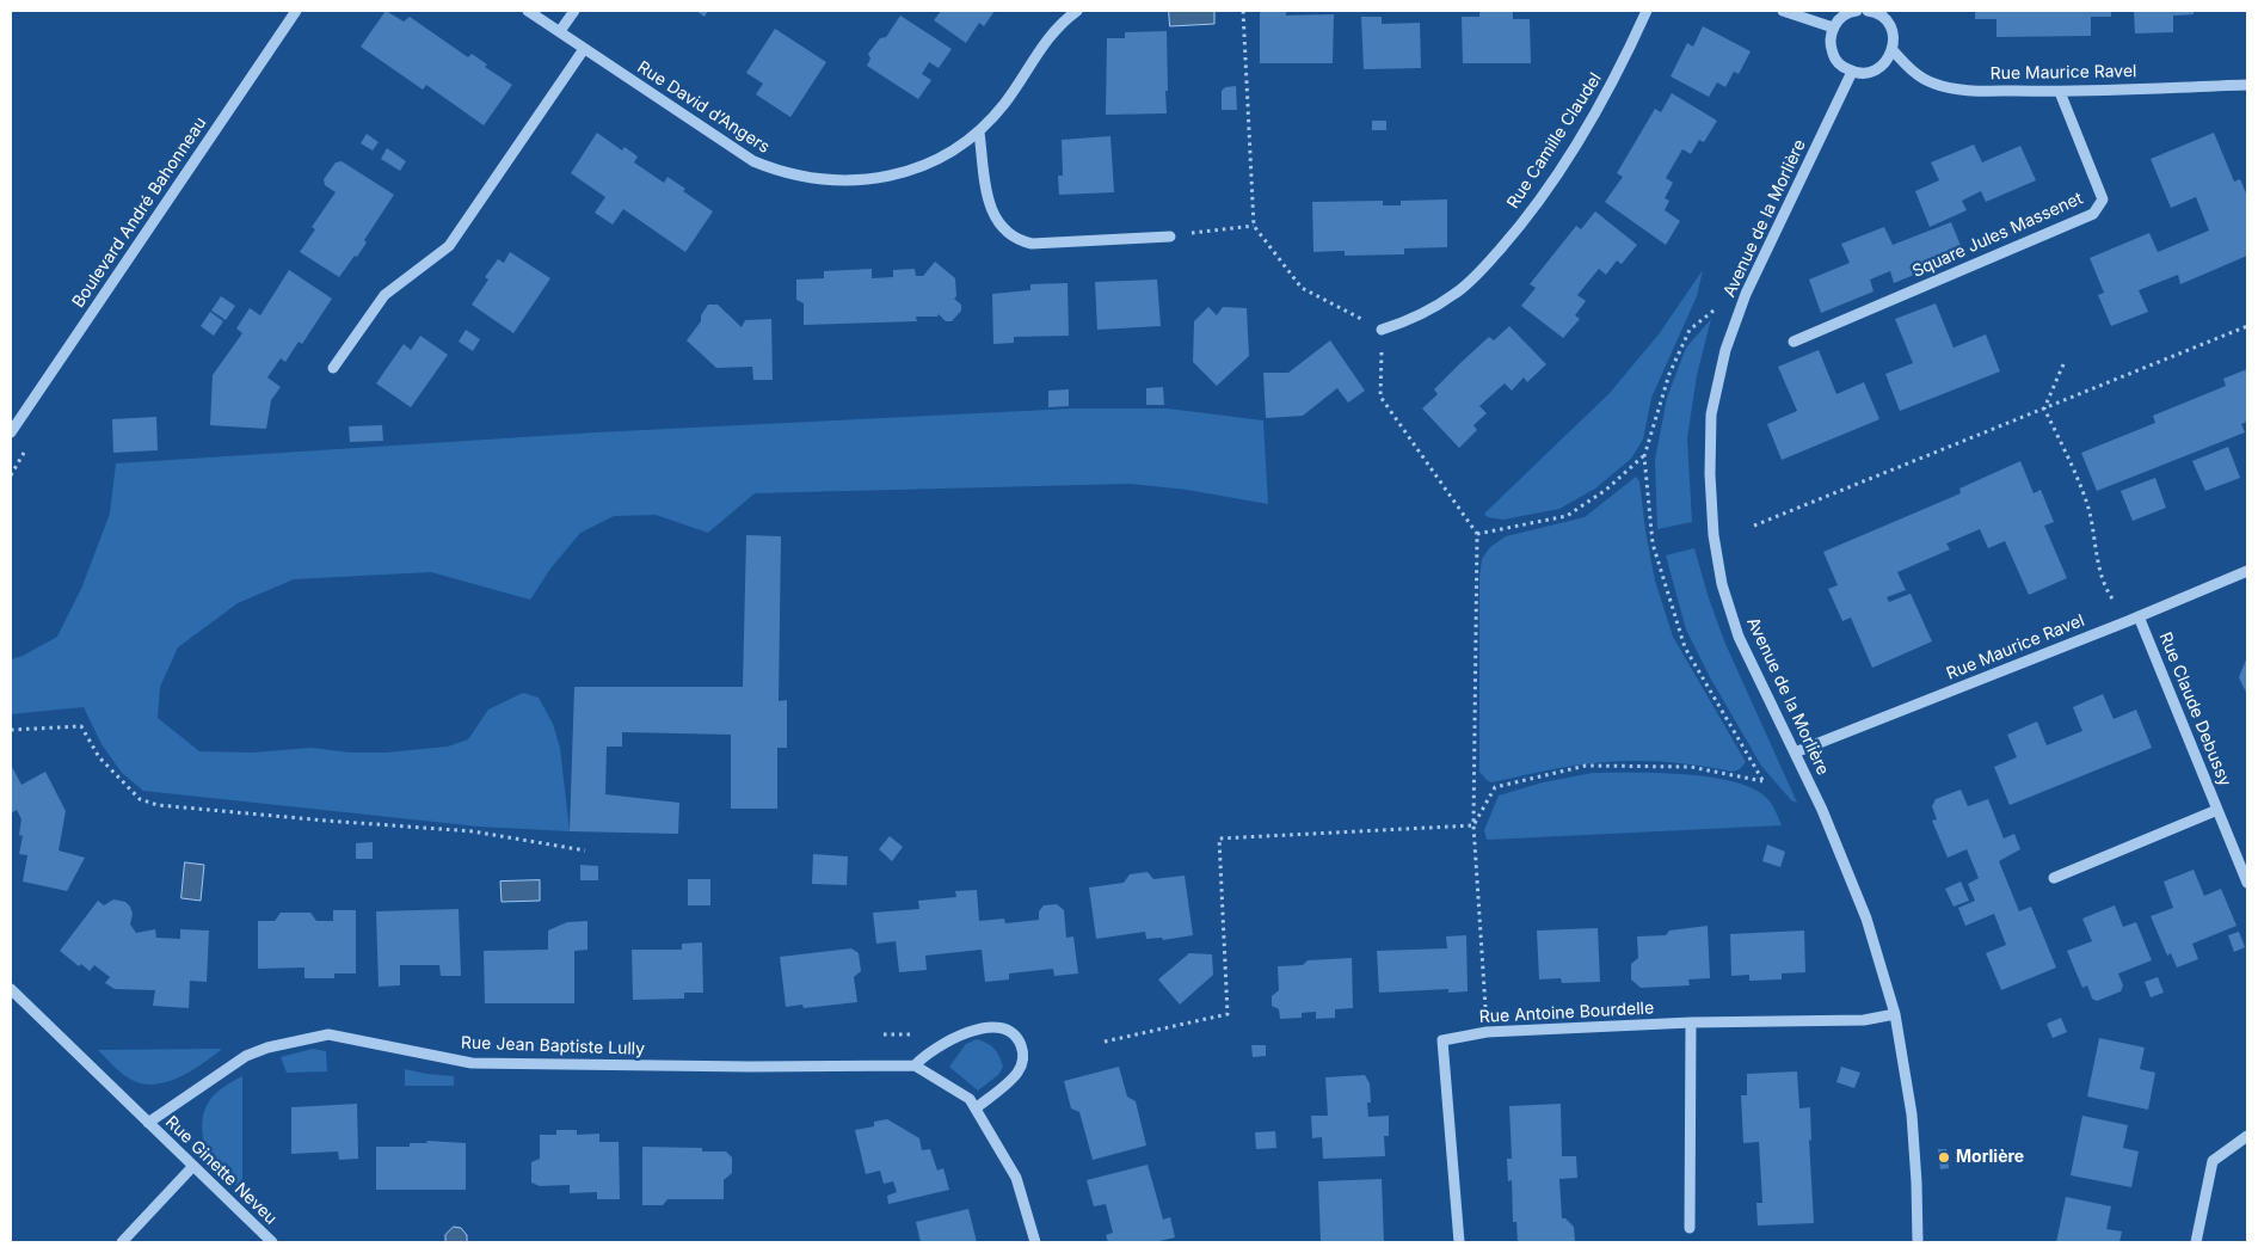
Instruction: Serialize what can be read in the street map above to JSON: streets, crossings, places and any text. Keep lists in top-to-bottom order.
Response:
{
  "streets": {
    "street": [
      "Rue Maurice Ravel",
      "Rue David d’Angers",
      "Rue Camille Claudel",
      "Boulevard André Bahonneau",
      "Avenue de la Morlière",
      "Square Jules Massenet",
      "Rue Claude Debussy",
      "Rue Antoine Bourdelle",
      "Rue Jean Baptiste Lully",
      "Rue Ginette Neveu"
    ]
  },
  "crossings": [
    ["Rue Maurice Ravel", "Avenue de la Morlière"],
    ["Rue Maurice Ravel", "Square Jules Massenet"],
    ["Rue Maurice Ravel", "Rue Claude Debussy"],
    ["Avenue de la Morlière", "Rue Antoine Bourdelle"],
    ["Rue Jean Baptiste Lully", "Rue Ginette Neveu"]
  ],
  "places": ["Morlière"]
}
